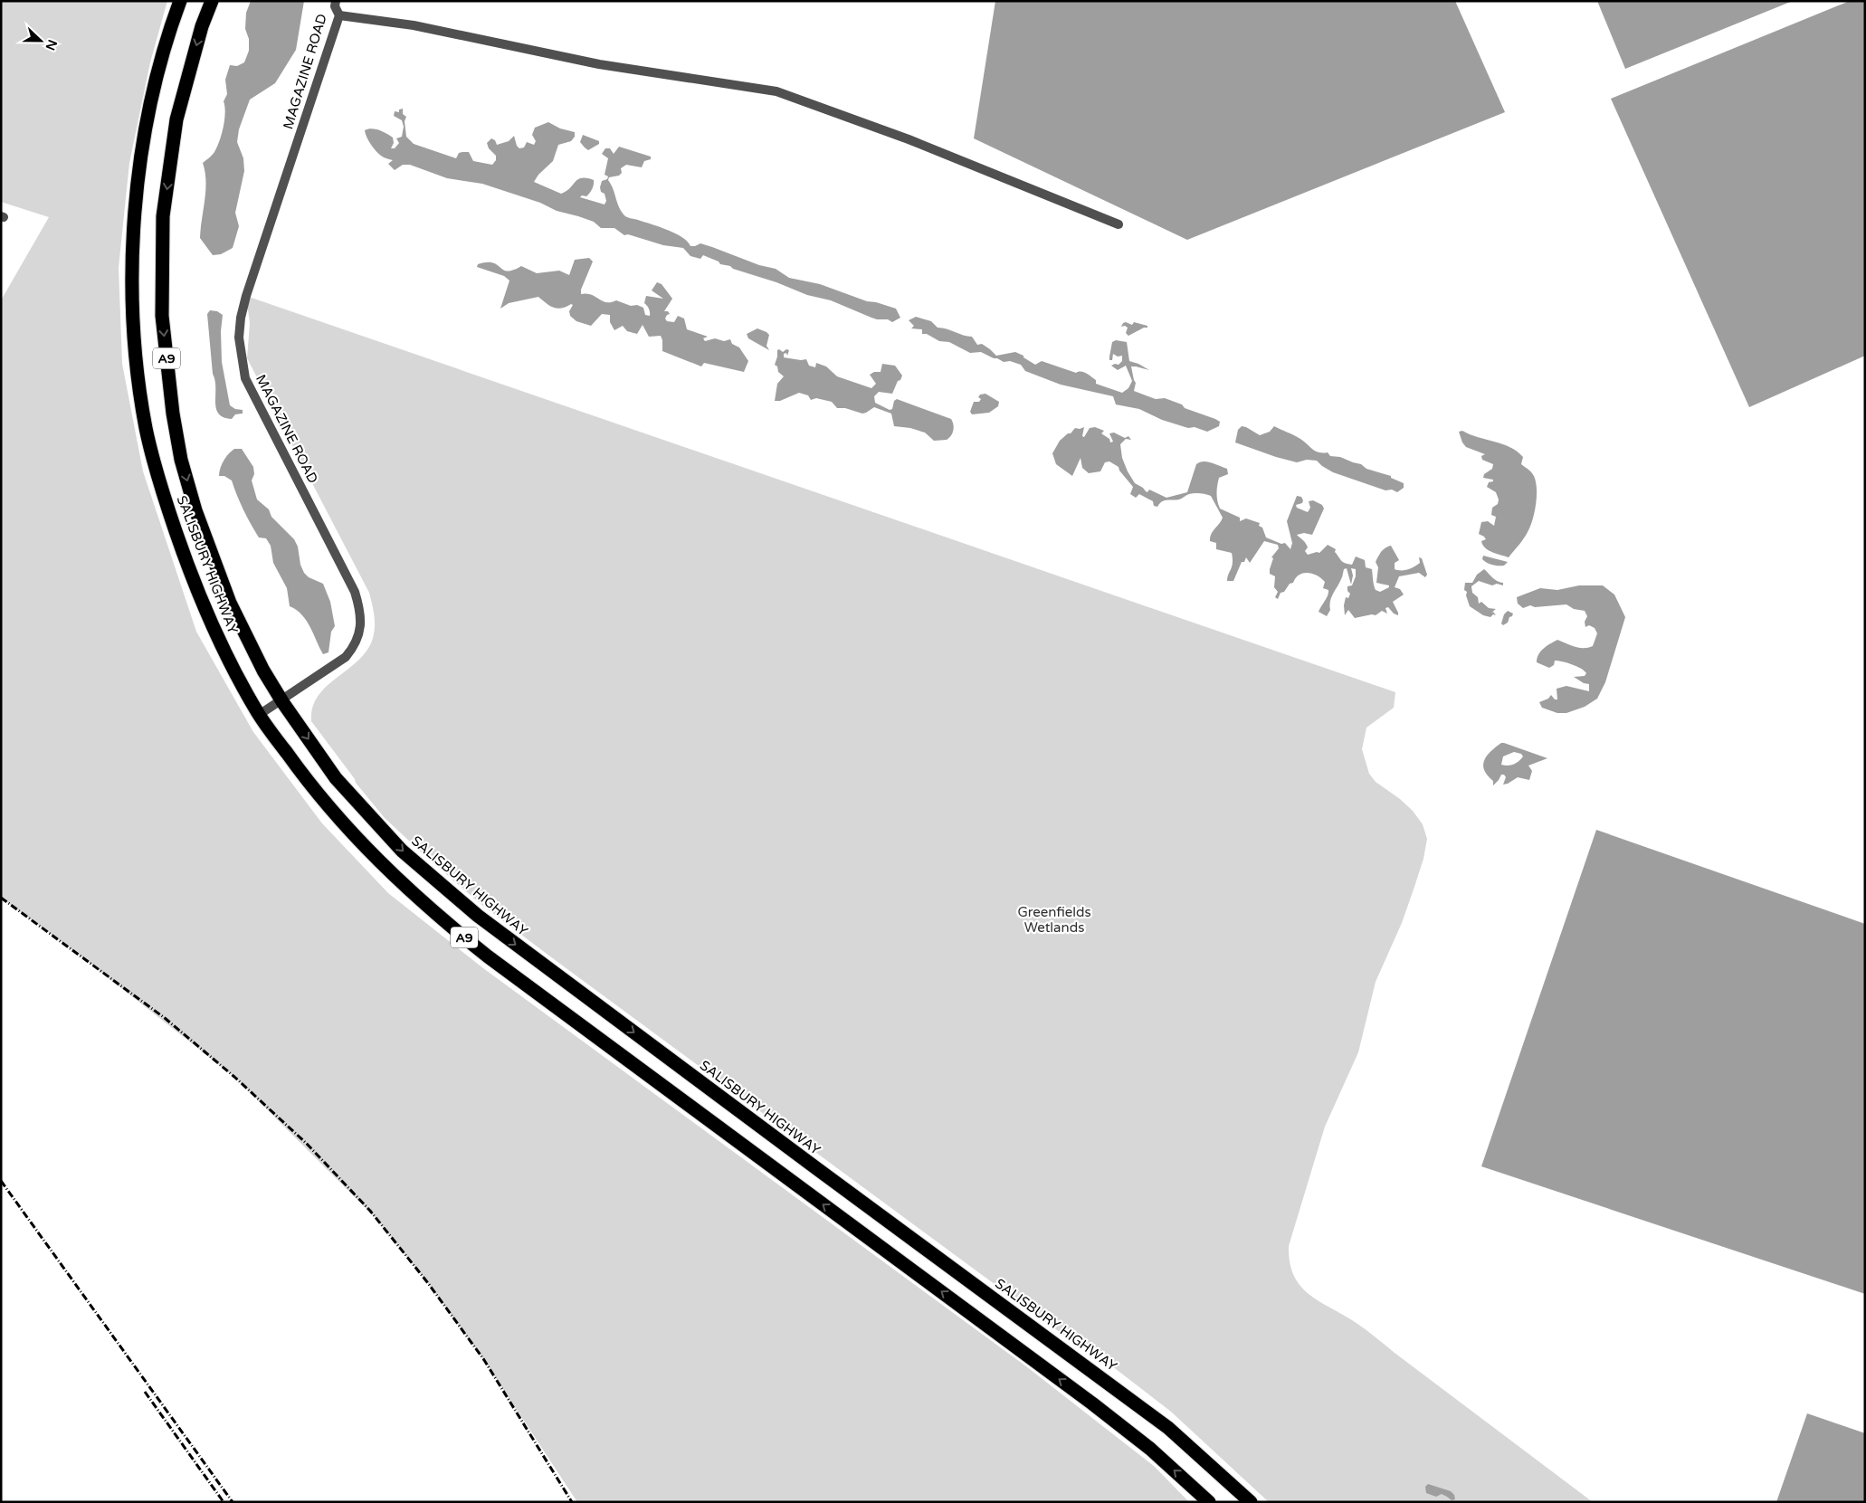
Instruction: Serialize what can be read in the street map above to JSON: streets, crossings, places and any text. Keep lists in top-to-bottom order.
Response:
{
  "streets": {
    "highway": ["A9", "SALISBURY HIGHWAY"],
    "street": ["MAGAZINE ROAD"]
  },
  "crossings": [
    ["MAGAZINE ROAD", "SALISBURY HIGHWAY"]
  ],
  "parks": ["Greenfields Wetlands"],
  "north": "right"
}
